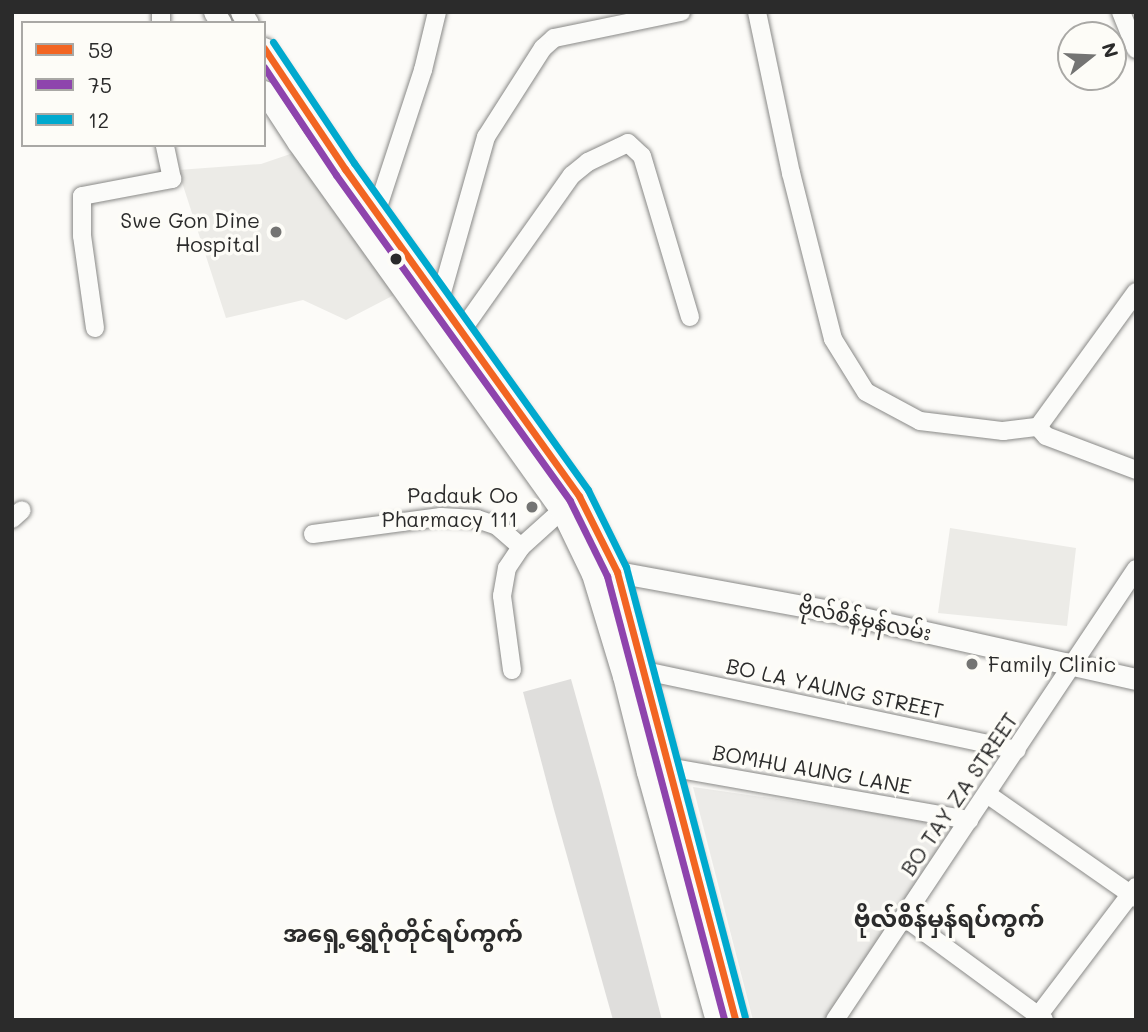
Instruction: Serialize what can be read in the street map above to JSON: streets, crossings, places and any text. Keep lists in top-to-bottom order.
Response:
{
  "streets": {
    "main road": ["ဗိုလ်စိန်မှန်လမ်း"],
    "street": ["BO LA YAUNG STREET", "BOMHU AUNG LANE", "BO TAY ZA STREET"]
  },
  "crossings": [
    ["ဗိုလ်စိန်မှန်လမ်း", "BO TAY ZA STREET"],
    ["BO LA YAUNG STREET", "BO TAY ZA STREET"],
    ["BOMHU AUNG LANE", "BO TAY ZA STREET"]
  ],
  "districts": ["ဗိုလ်စိန်မှန်ရပ်ကွက်", "အရှေ့ရွှေဂုံတိုင်ရပ်ကွက်"],
  "places": ["Swe Gon Dine Hospital", "Padauk Oo Pharmacy 111", "Family Clinic"],
  "lines": ["transit line 12", "transit line 59", "transit line 75"],
  "legend": ["59", "75", "12"],
  "north": "right"
}
